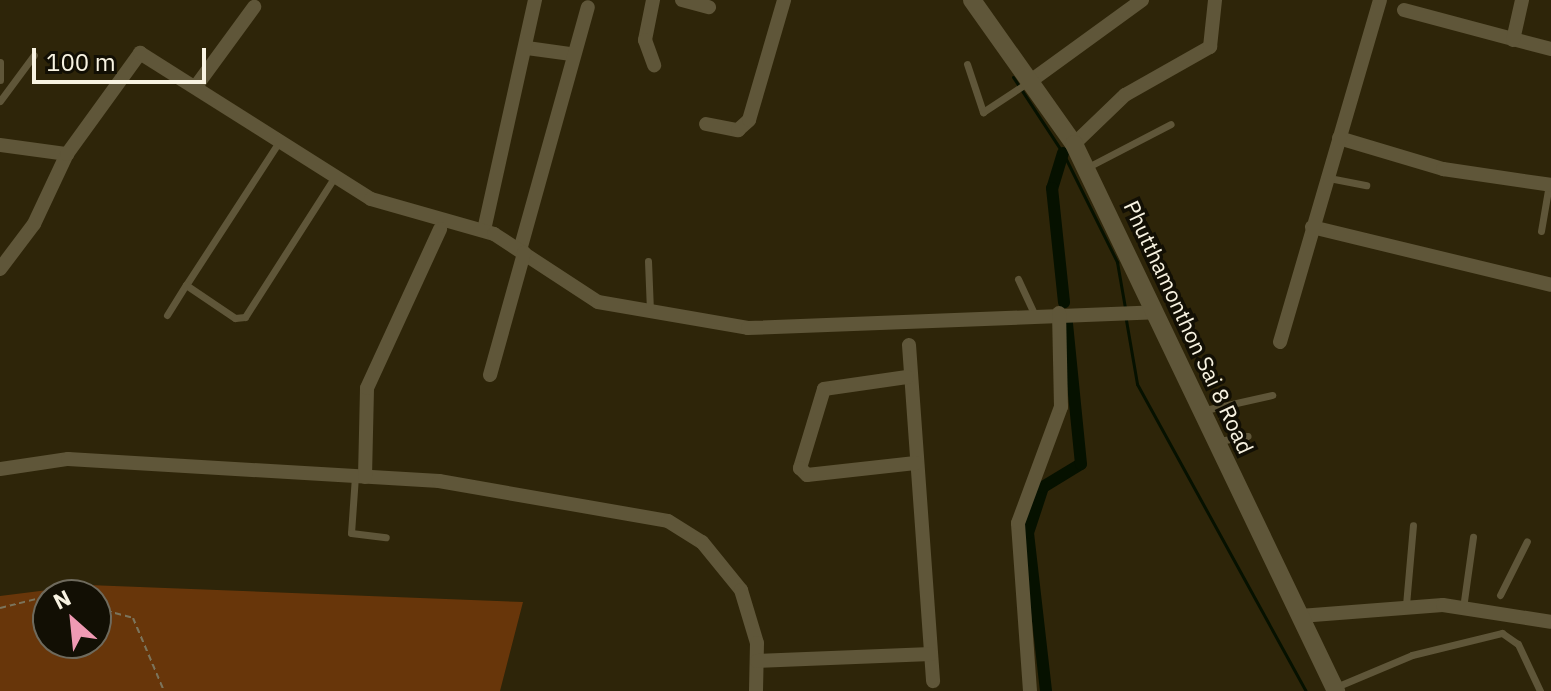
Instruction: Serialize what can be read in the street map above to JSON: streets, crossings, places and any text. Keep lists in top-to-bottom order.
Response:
{
  "streets": {
    "street": ["Phutthamonthon Sai 8 Road"]
  },
  "scale_bar": "100 m",
  "north": "top left"
}
